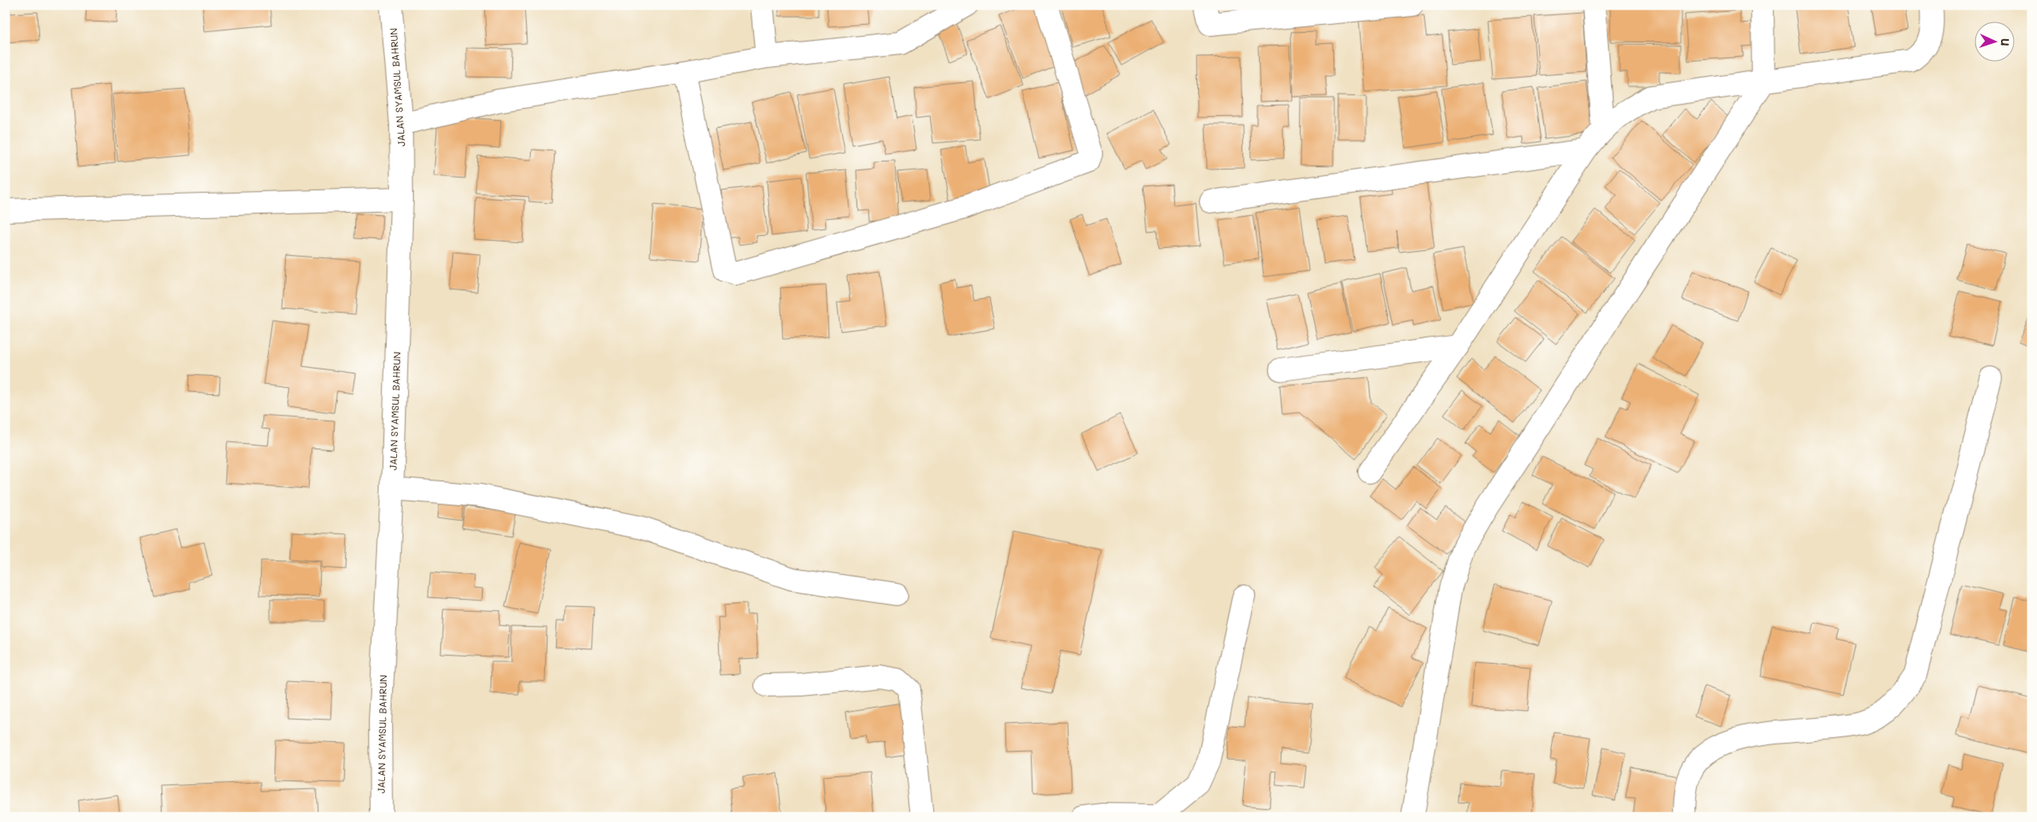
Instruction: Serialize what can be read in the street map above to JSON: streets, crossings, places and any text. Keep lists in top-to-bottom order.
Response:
{
  "streets": {
    "street": ["JALAN SYAMSUL BAHRUN"]
  },
  "north": "right"
}
